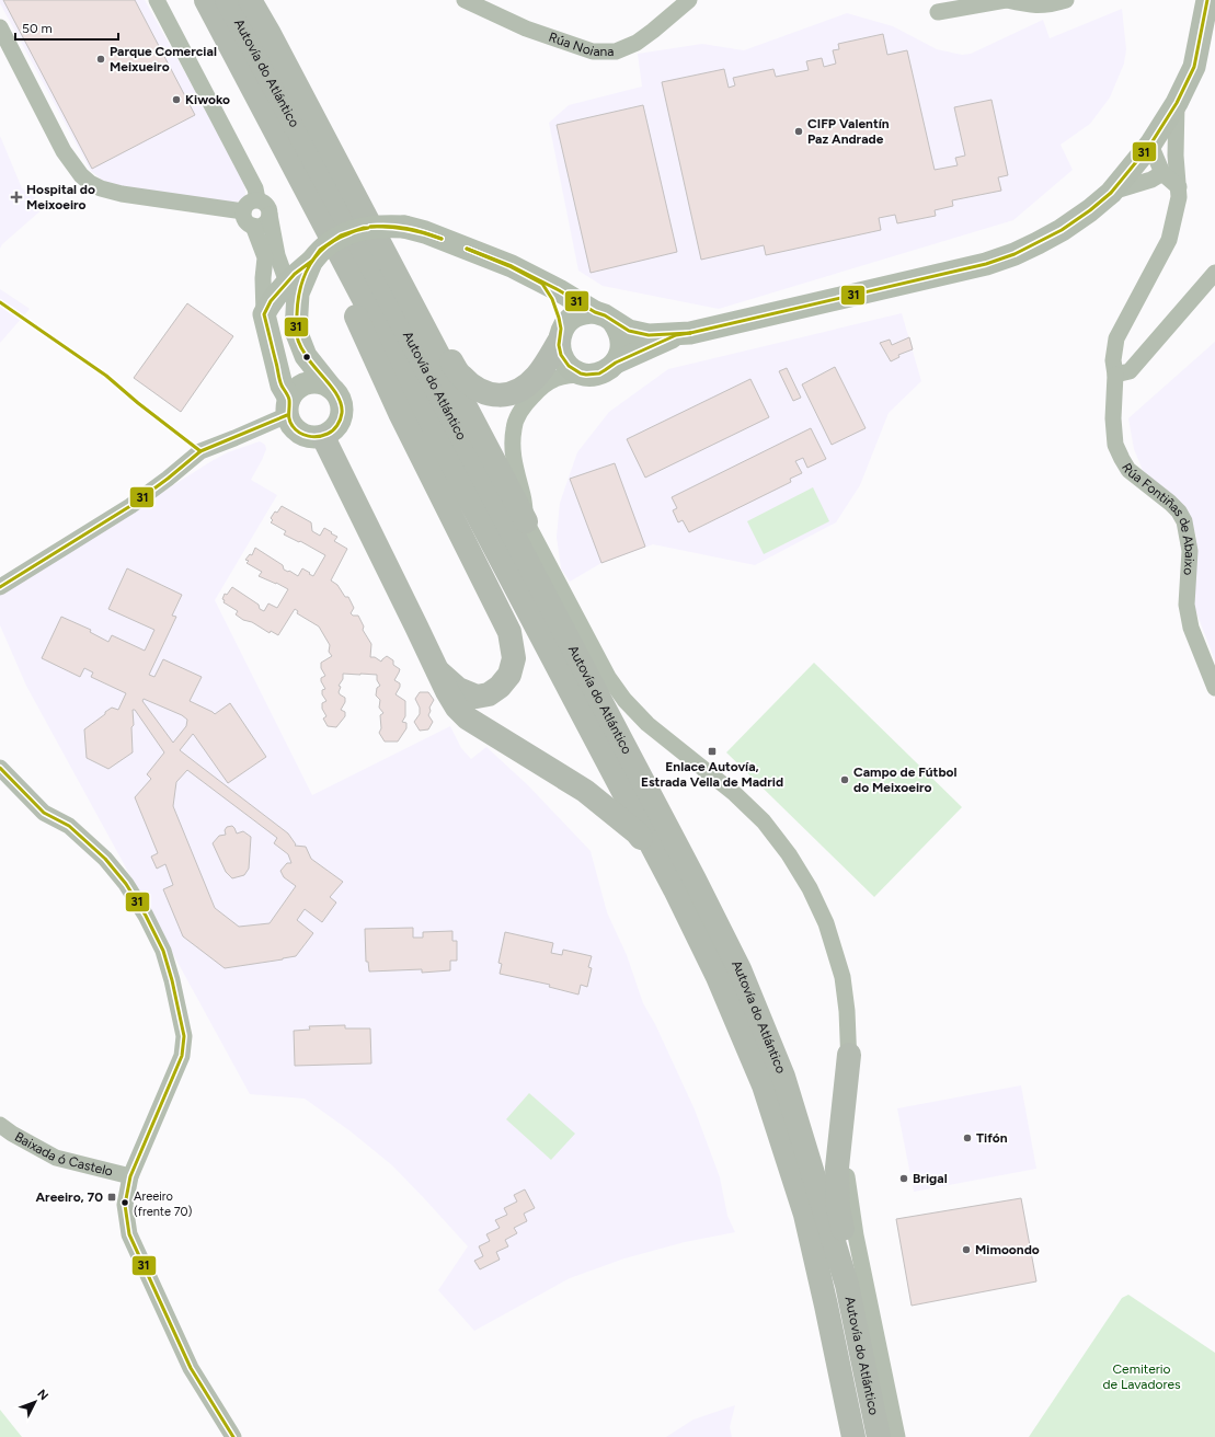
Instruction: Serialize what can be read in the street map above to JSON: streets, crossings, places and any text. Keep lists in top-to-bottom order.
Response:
{
  "streets": {
    "highway": ["Autovía do Atlántico"],
    "street": ["Rúa Noiana", "Rúa Fontiñas de Abaixo", "Baixada ó Castelo"]
  },
  "parks": ["Cemiterio de Lavadores"],
  "places": {
    "other": [
      "Parque Comercial Meixueiro",
      "Kiwoko",
      "CIFP Valentín Paz Andrade",
      "Campo de Fútbol do Meixoeiro",
      "Tifón",
      "Brigal",
      "Areeiro (frente 70)",
      "Mimoondo"
    ],
    "health": ["Hospital do Meixoeiro"],
    "transit": ["Enlace Autovía, Estrada Vella de Madrid", "Areeiro, 70"]
  },
  "lines": ["transit line 31"],
  "scale_bar": "50 m",
  "north": "top right"
}
